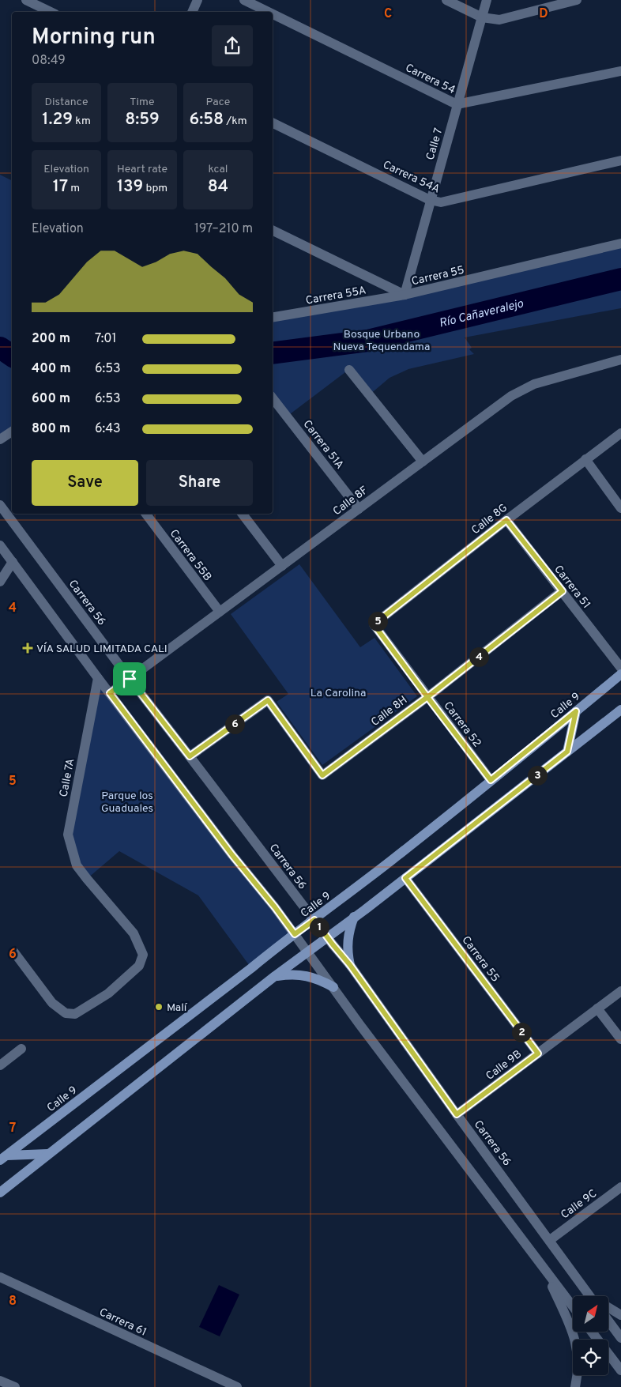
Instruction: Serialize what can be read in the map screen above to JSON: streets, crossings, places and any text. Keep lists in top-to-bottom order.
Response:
{
  "streets": {
    "main road": ["Calle 9"],
    "street": [
      "Carrera 54",
      "Calle 7",
      "Carrera 54A",
      "Carrera 55",
      "Carrera 55A",
      "Carrera 51A",
      "Calle 8F",
      "Calle 8G",
      "Carrera 55B",
      "Carrera 51",
      "Carrera 56",
      "Calle 8H",
      "Carrera 52",
      "Calle 7A",
      "Calle 9B",
      "Calle 9C",
      "Carrera 61"
    ]
  },
  "crossings": [
    ["Carrera 54", "Calle 7"],
    ["Calle 7", "Carrera 54A"],
    ["Calle 7", "Carrera 55"],
    ["Calle 7", "Carrera 55A"],
    ["Carrera 55", "Carrera 55A"],
    ["Carrera 55", "Calle 9B"],
    ["Carrera 51A", "Calle 8F"],
    ["Calle 8F", "Carrera 55B"],
    ["Calle 8F", "Carrera 56"],
    ["Calle 8G", "Carrera 51"],
    ["Calle 8G", "Carrera 52"],
    ["Carrera 51", "Calle 8H"],
    ["Carrera 56", "Calle 9"],
    ["Carrera 56", "Calle 8H"],
    ["Carrera 56", "Calle 9B"],
    ["Carrera 56", "Calle 9C"],
    ["Calle 9", "Carrera 52"],
    ["Calle 8H", "Carrera 52"]
  ],
  "water": ["Río Cañaveralejo"],
  "parks": ["Bosque Urbano Nueva Tequendama", "La Carolina", "Parque los Guaduales"],
  "places": {
    "health": ["VÍA SALUD LIMITADA CALI"],
    "other": ["Malí"]
  },
  "north": "top right",
  "page": {
    "heading": ["Morning run", "08:49"],
    "stats": [
      ["Distance", "1.29 km"],
      ["Time", "8:59"],
      ["Pace", "6:58 /km"],
      ["Elevation", "17 m"],
      ["Heart rate", "139 bpm"],
      ["kcal", "84"]
    ],
    "chart": ["Elevation", "197–210 m"],
    "list": [
      {
        "name": "200 m",
        "note": "7:01"
      },
      {
        "name": "400 m",
        "note": "6:53"
      },
      {
        "name": "600 m",
        "note": "6:53"
      },
      {
        "name": "800 m",
        "note": "6:43"
      }
    ],
    "buttons": ["Save", "Share"],
    "pins": [
      "5",
      "4",
      "6",
      "3",
      "1",
      "2"
    ]
  },
  "grid": {
    "columns": ["C", "D"],
    "rows": [
      "4",
      "5",
      "6",
      "7",
      "8"
    ]
  }
}
